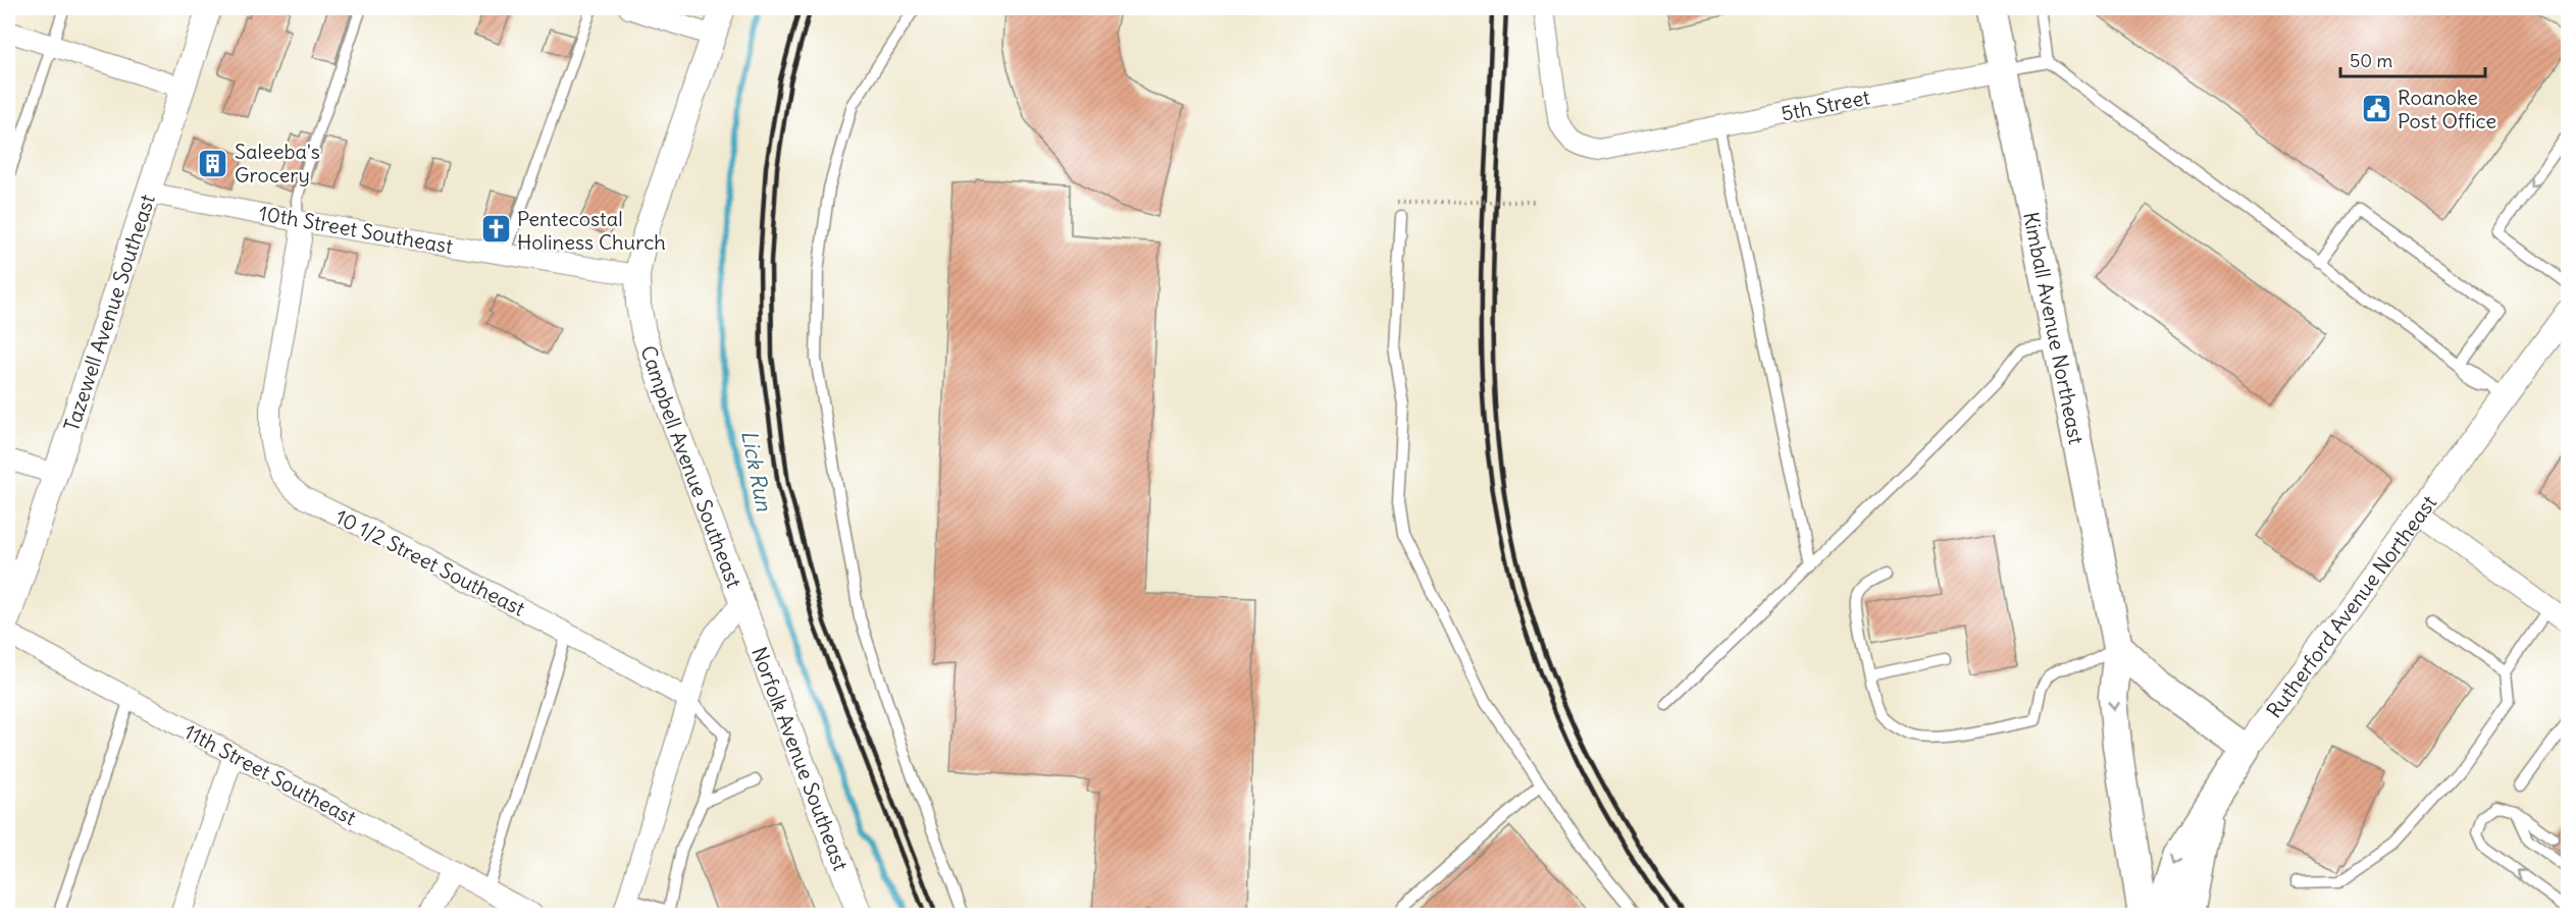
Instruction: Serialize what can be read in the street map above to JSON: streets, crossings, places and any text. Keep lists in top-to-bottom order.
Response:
{
  "streets": {
    "main road": ["Kimball Avenue Northeast", "Rutherford Avenue Northeast"],
    "street": [
      "5th Street",
      "10th Street Southeast",
      "Tazewell Avenue Southeast",
      "Campbell Avenue Southeast",
      "10 1/2 Street Southeast",
      "Norfolk Avenue Southeast",
      "11th Street Southeast"
    ]
  },
  "crossings": [
    ["5th Street", "Kimball Avenue Northeast"],
    ["10th Street Southeast", "Tazewell Avenue Southeast"],
    ["10th Street Southeast", "Campbell Avenue Southeast"],
    ["10th Street Southeast", "10 1/2 Street Southeast"],
    ["Campbell Avenue Southeast", "10 1/2 Street Southeast"],
    ["Campbell Avenue Southeast", "Norfolk Avenue Southeast"]
  ],
  "water": ["Lick Run"],
  "places": {
    "public building": ["Roanoke Post Office"],
    "building": ["Saleeba's Grocery"],
    "church": ["Pentecostal Holiness Church"]
  },
  "scale_bar": "50 m"
}
